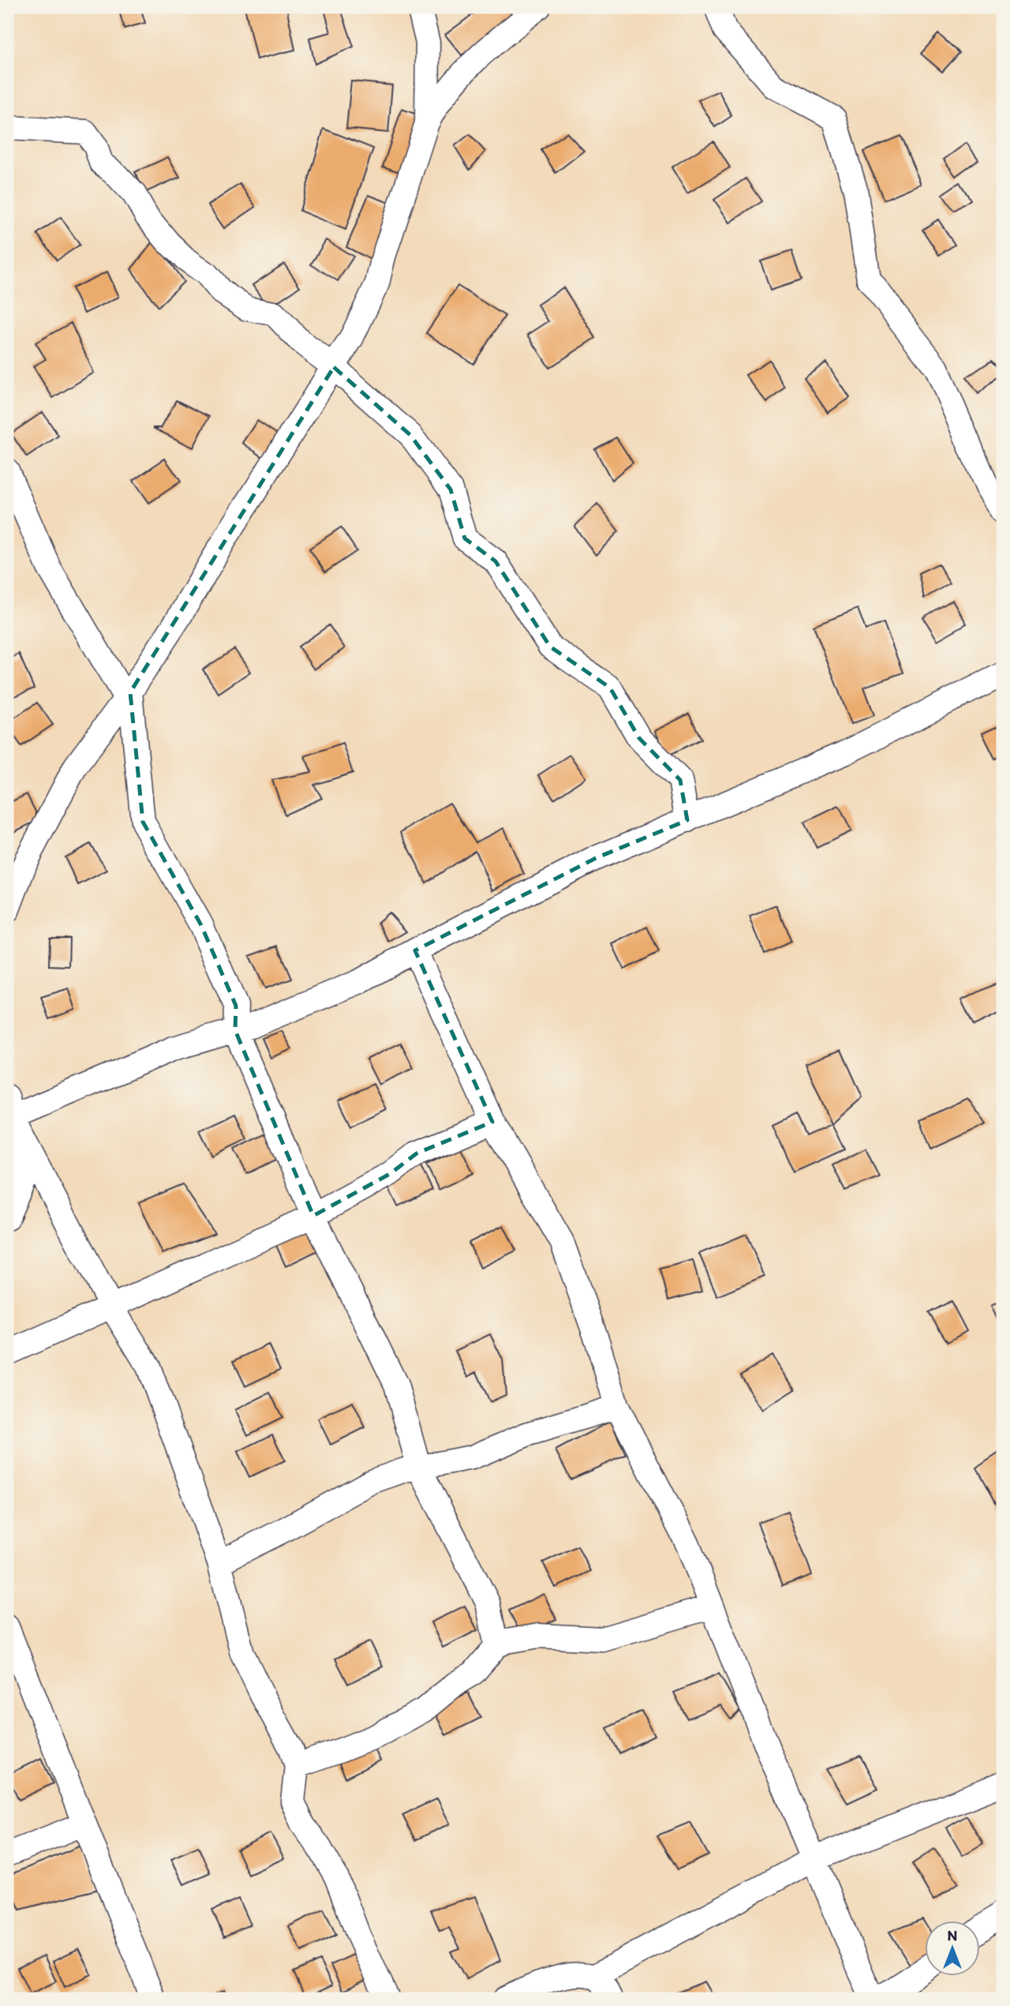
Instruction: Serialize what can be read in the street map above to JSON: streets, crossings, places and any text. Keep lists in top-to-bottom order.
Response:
{
  "north": "top"
}
